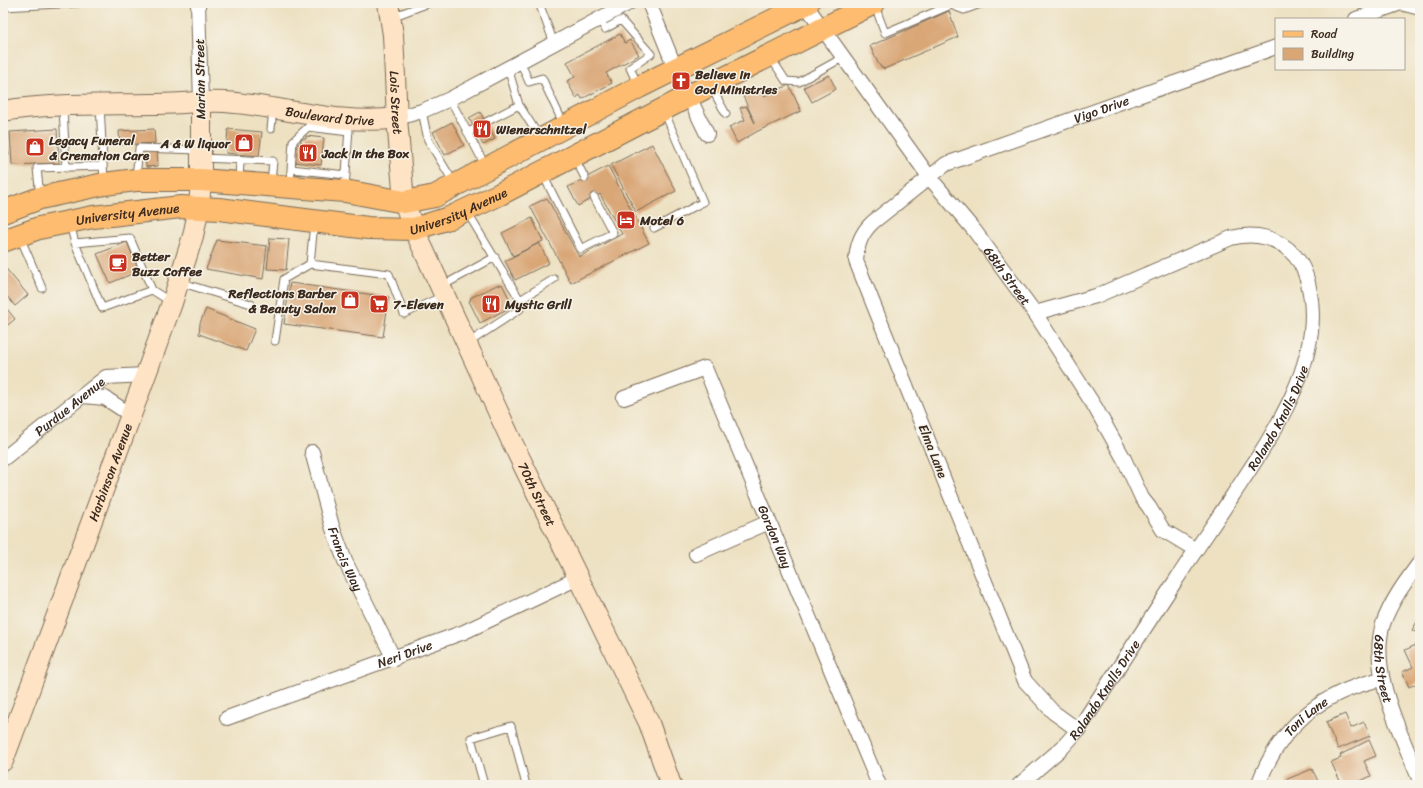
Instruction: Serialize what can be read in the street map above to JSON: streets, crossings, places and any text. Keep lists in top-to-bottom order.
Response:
{
  "streets": {
    "main road": ["University Avenue"],
    "street": [
      "Marian Street",
      "Lois Street",
      "Vigo Drive",
      "Boulevard Drive",
      "68th Street",
      "Purdue Avenue",
      "Rolando Knolls Drive",
      "Elma Lane",
      "Harbinson Avenue",
      "70th Street",
      "Gordon Way",
      "Francis Way",
      "Neri Drive",
      "Toni Lane"
    ]
  },
  "crossings": [
    ["Marian Street", "Boulevard Drive"],
    ["Marian Street", "University Avenue"],
    ["Marian Street", "Harbinson Avenue"],
    ["Lois Street", "Boulevard Drive"],
    ["Lois Street", "University Avenue"],
    ["Lois Street", "70th Street"],
    ["Vigo Drive", "68th Street"],
    ["Vigo Drive", "Elma Lane"],
    ["University Avenue", "68th Street"],
    ["University Avenue", "Harbinson Avenue"],
    ["University Avenue", "70th Street"],
    ["68th Street", "Rolando Knolls Drive"],
    ["68th Street", "Elma Lane"],
    ["68th Street", "Toni Lane"],
    ["Purdue Avenue", "Harbinson Avenue"],
    ["Rolando Knolls Drive", "Elma Lane"],
    ["70th Street", "Neri Drive"],
    ["Francis Way", "Neri Drive"]
  ],
  "places": {
    "church": ["Believe in God Ministries"],
    "restaurant": ["Wienerschnitzel", "Jack in the Box", "Mystic Grill"],
    "shop": ["A & W liquor", "Legacy Funeral & Cremation Care", "Reflections Barber & Beauty Salon"],
    "hotel": ["Motel 6"],
    "cafe": ["Better Buzz Coffee"],
    "supermarket": ["7-Eleven"]
  },
  "legend": ["Road", "Building"]
}
